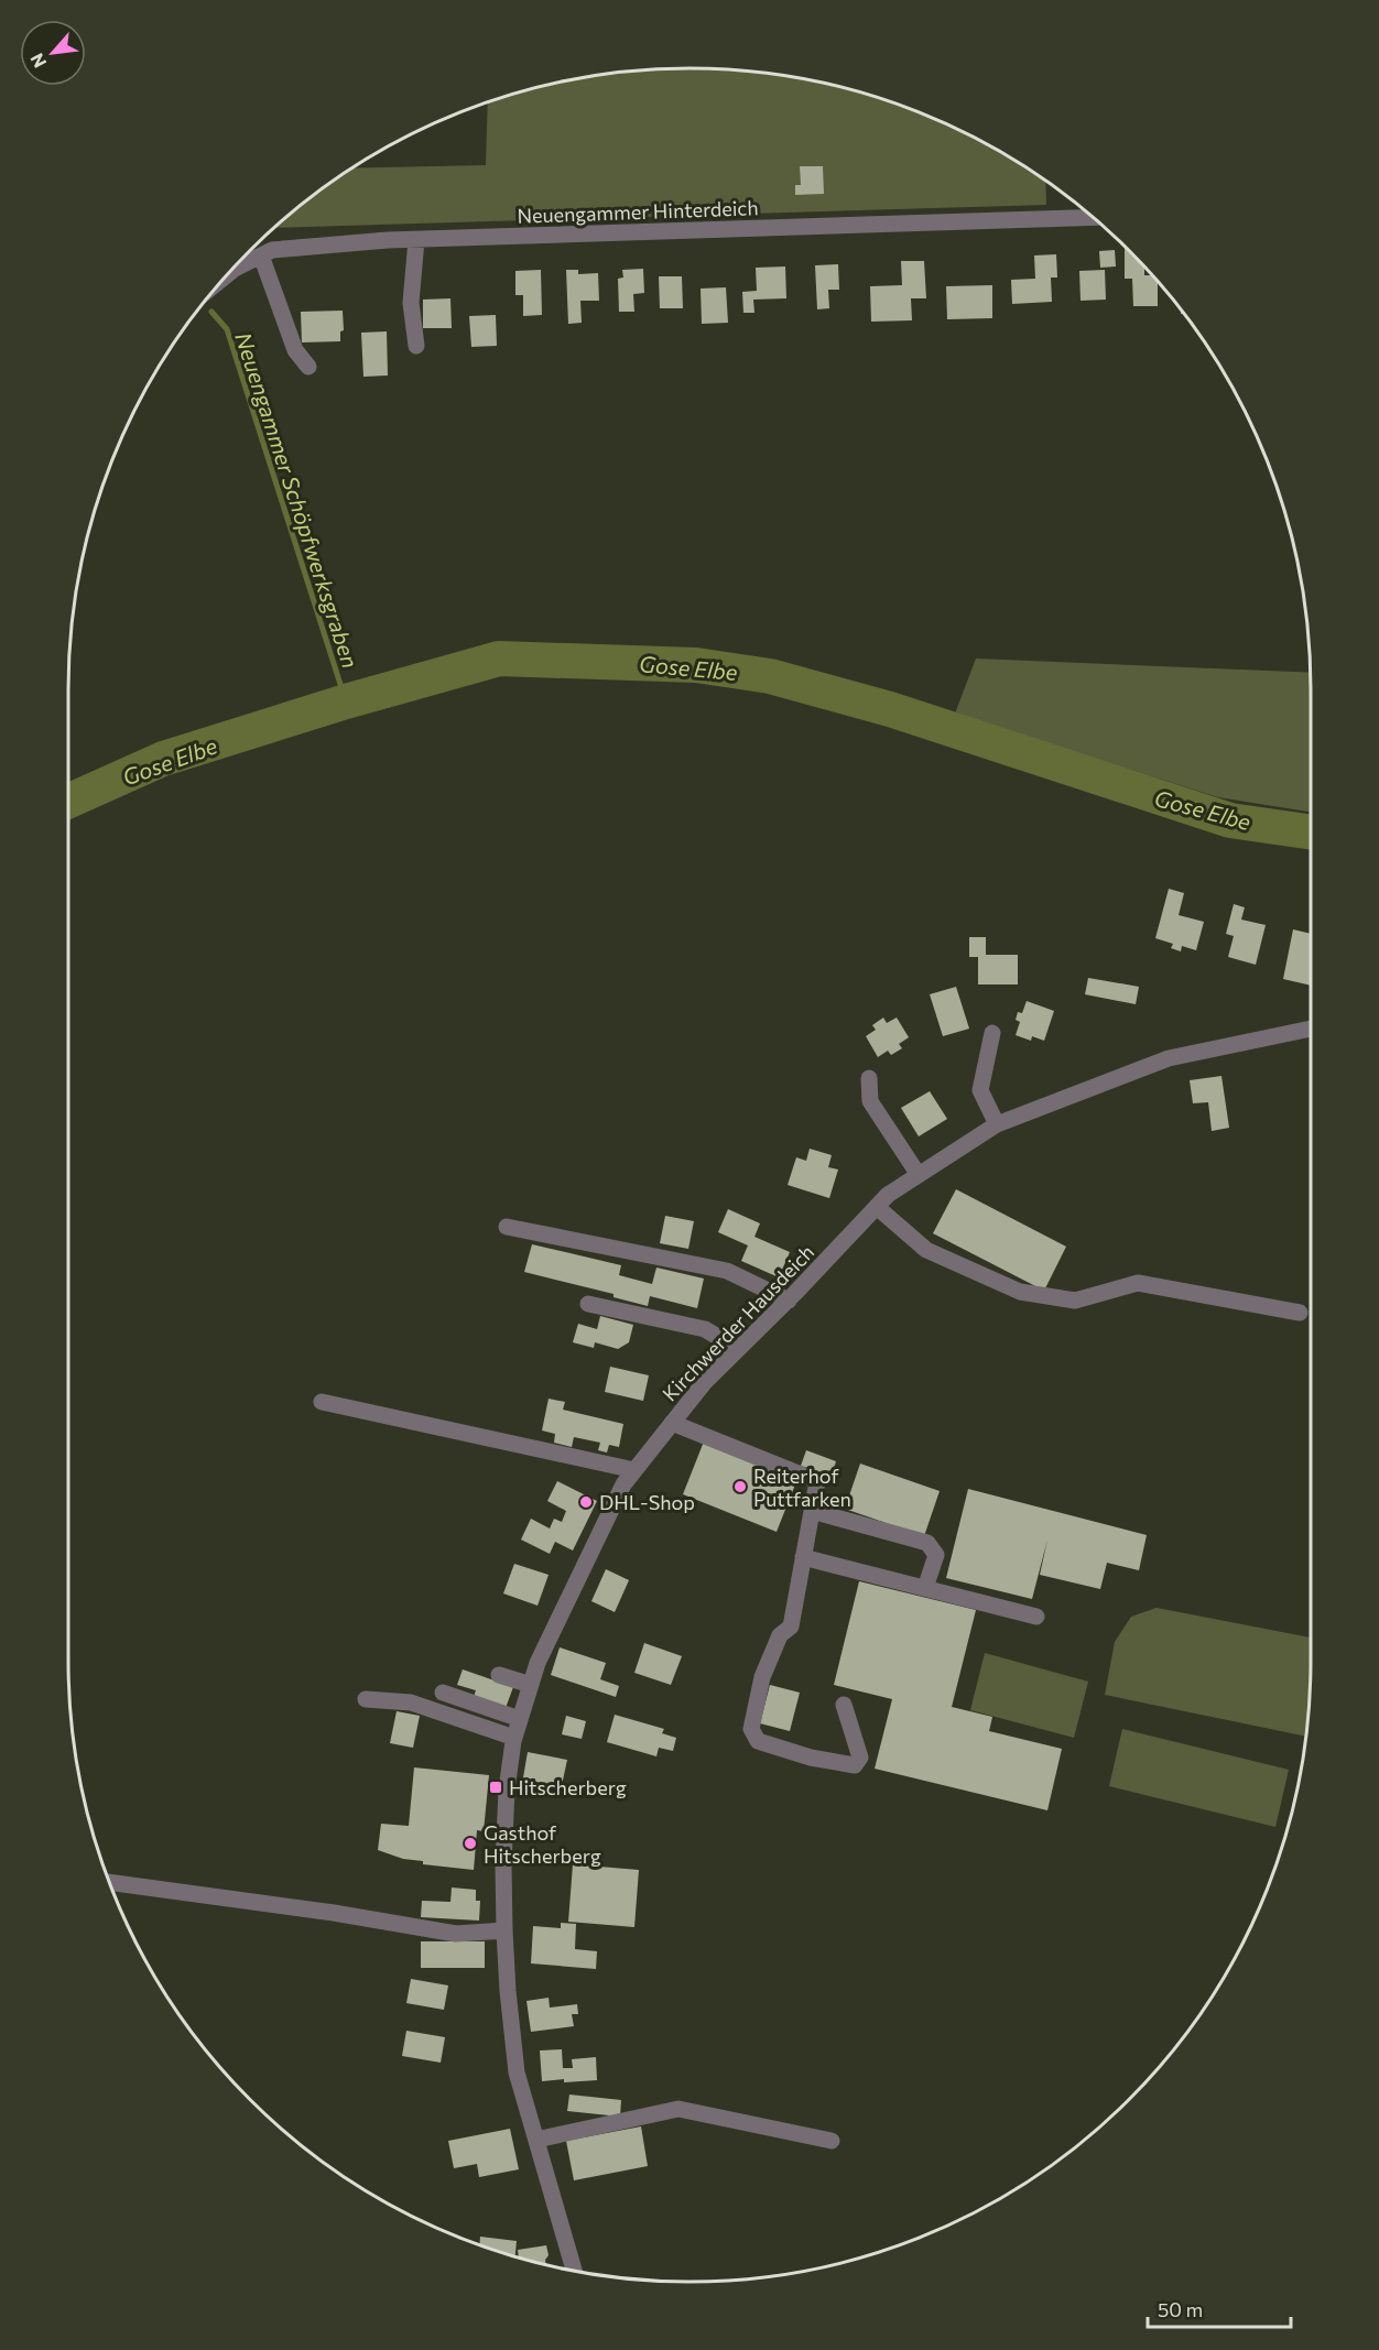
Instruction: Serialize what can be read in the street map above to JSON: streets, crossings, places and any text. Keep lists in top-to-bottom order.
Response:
{
  "streets": {
    "street": ["Neuengammer Hinterdeich", "Kirchwerder Hausdeich"]
  },
  "water": ["Neuengammer Schöpfwerksgraben", "Gose Elbe"],
  "places": {
    "other": ["Reiterhof Puttfarken", "DHL-Shop", "Gasthof Hitscherberg"],
    "transit": ["Hitscherberg"]
  },
  "scale_bar": "50 m",
  "north": "bottom left"
}
